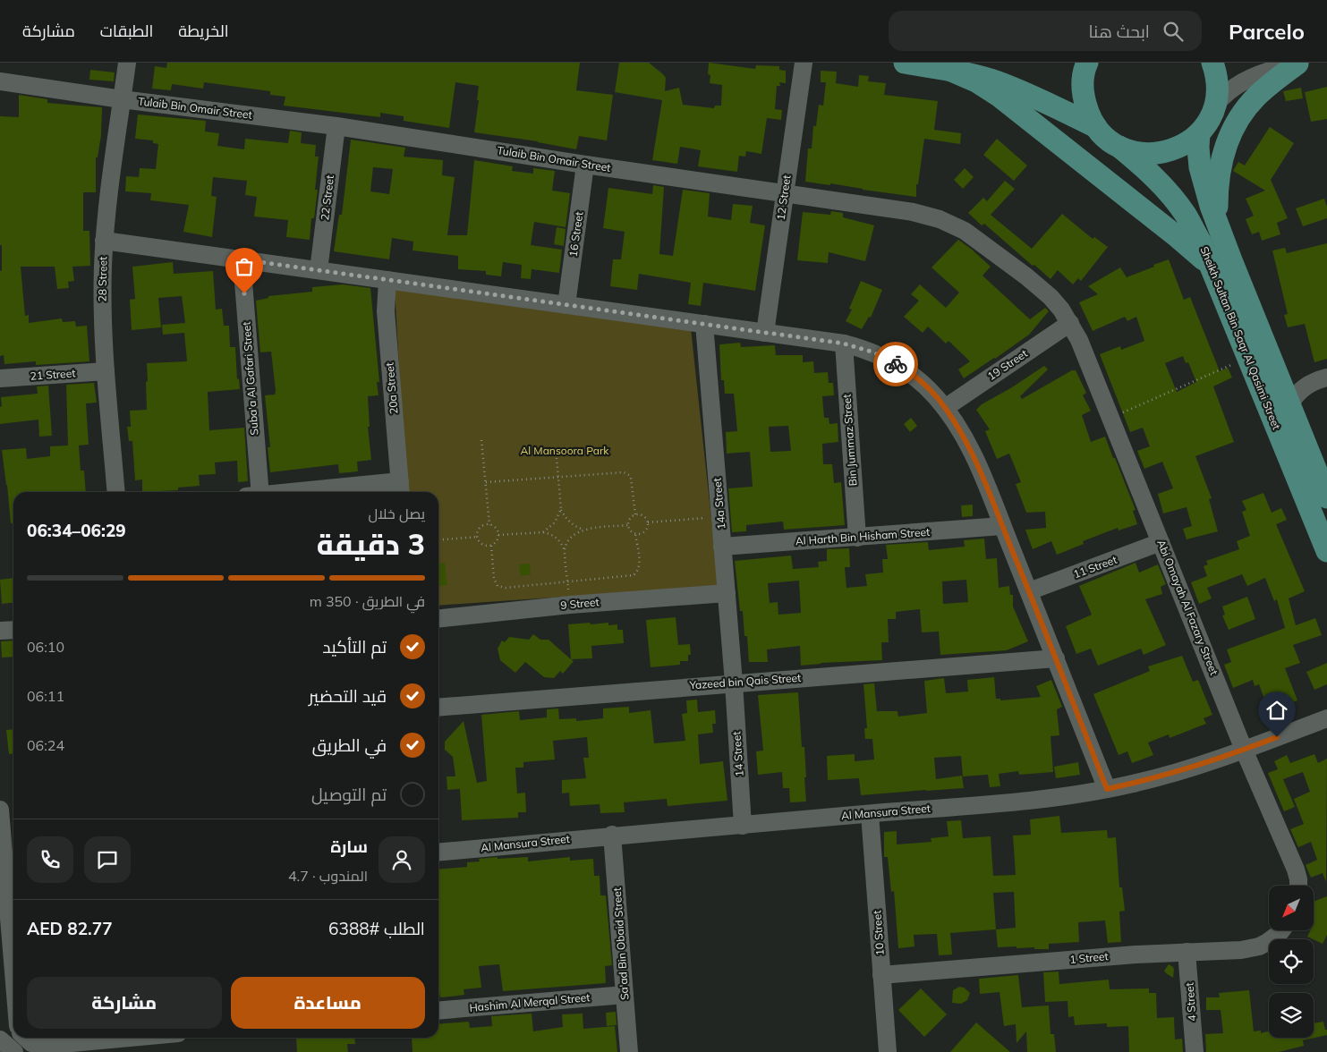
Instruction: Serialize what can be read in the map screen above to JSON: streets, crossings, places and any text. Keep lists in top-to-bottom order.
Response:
{
  "streets": {
    "main road": ["Sheikh Sultan Bin Saqr Al Qasimi Street"],
    "street": [
      "Tulaib Bin Omair Street",
      "22 Street",
      "12 Street",
      "16 Street",
      "28 Street",
      "19 Street",
      "21 Street",
      "Suba'a Al Gafari Street",
      "20a Street",
      "Bin Jummaz Street",
      "14a Street",
      "Al Harth Bin Hisham Street",
      "11 Street",
      "9 Street",
      "Abi Omayah Al Fazary Street",
      "Yazeed bin Qais Street",
      "14 Street",
      "Al Mansura Street",
      "10 Street",
      "Sa'ad Bin Obaid Street",
      "1 Street",
      "4 Street",
      "Hashim Al Merqal Street"
    ]
  },
  "crossings": [
    ["Tulaib Bin Omair Street", "22 Street"],
    ["Tulaib Bin Omair Street", "12 Street"],
    ["Tulaib Bin Omair Street", "16 Street"],
    ["Tulaib Bin Omair Street", "28 Street"],
    ["Tulaib Bin Omair Street", "19 Street"],
    ["Tulaib Bin Omair Street", "Abi Omayah Al Fazary Street"],
    ["28 Street", "21 Street"],
    ["19 Street", "Abi Omayah Al Fazary Street"],
    ["Bin Jummaz Street", "Al Harth Bin Hisham Street"],
    ["14a Street", "Al Harth Bin Hisham Street"],
    ["14a Street", "9 Street"],
    ["14a Street", "Yazeed bin Qais Street"],
    ["14a Street", "14 Street"],
    ["11 Street", "Abi Omayah Al Fazary Street"],
    ["Abi Omayah Al Fazary Street", "Al Mansura Street"],
    ["Yazeed bin Qais Street", "14 Street"],
    ["14 Street", "Al Mansura Street"],
    ["Al Mansura Street", "10 Street"],
    ["Al Mansura Street", "Sa'ad Bin Obaid Street"],
    ["10 Street", "1 Street"],
    ["Sa'ad Bin Obaid Street", "Hashim Al Merqal Street"],
    ["1 Street", "4 Street"]
  ],
  "parks": ["Al Mansoora Park"],
  "north": "bottom left",
  "page": {
    "header": "Parcelo",
    "search": "ابحث هنا",
    "nav": ["الخريطة", "الطبقات", "مشاركة"],
    "heading": ["3 دقيقة", "يصل خلال", "06:29–06:34"],
    "panel": [
      "سارة",
      "المندوب · 4.7",
      "الطلب #6388",
      "AED 82.77"
    ],
    "bar": "في الطريق · 350 m",
    "list": [
      ["تم التأكيد", "06:10"],
      ["قيد التحضير", "06:11"],
      ["في الطريق", "06:24"],
      "تم التوصيل"
    ],
    "buttons": ["مساعدة", "مشاركة"]
  }
}
